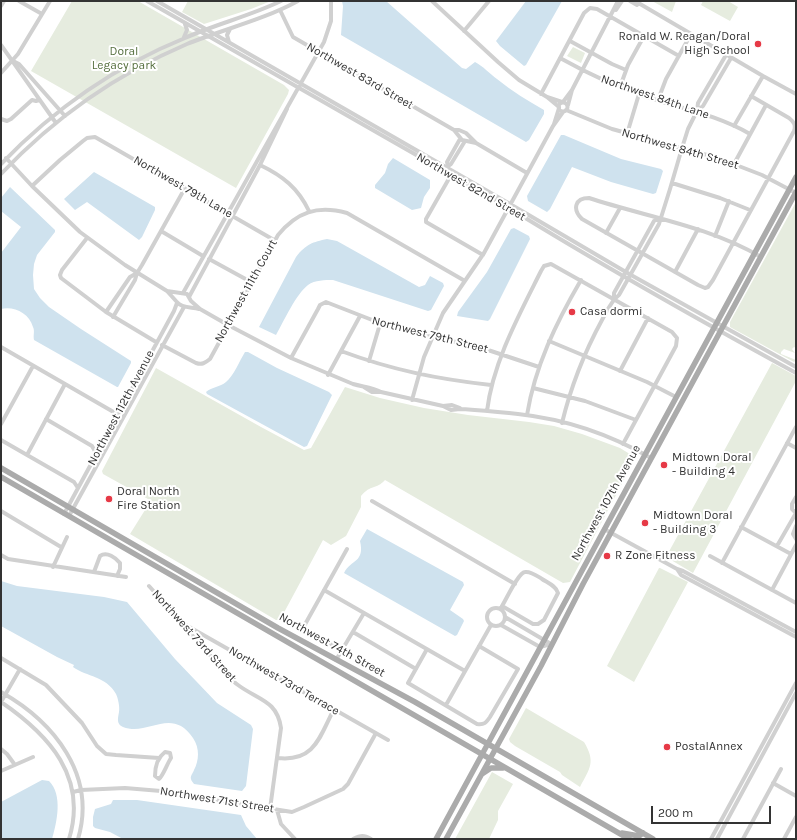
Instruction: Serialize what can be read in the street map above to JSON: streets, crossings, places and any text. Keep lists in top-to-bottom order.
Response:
{
  "streets": {
    "main road": ["Northwest 107th Avenue", "Northwest 74th Street"],
    "street": [
      "Northwest 83rd Street",
      "Northwest 84th Lane",
      "Northwest 84th Street",
      "Northwest 79th Lane",
      "Northwest 82nd Street",
      "Northwest 111th Court",
      "Northwest 79th Street",
      "Northwest 112th Avenue",
      "Northwest 73rd Street",
      "Northwest 73rd Terrace",
      "Northwest 71st Street"
    ]
  },
  "crossings": [
    ["Northwest 84th Street", "Northwest 107th Avenue"],
    ["Northwest 79th Lane", "Northwest 111th Court"],
    ["Northwest 82nd Street", "Northwest 107th Avenue"],
    ["Northwest 111th Court", "Northwest 112th Avenue"],
    ["Northwest 112th Avenue", "Northwest 74th Street"],
    ["Northwest 107th Avenue", "Northwest 74th Street"],
    ["Northwest 73rd Street", "Northwest 73rd Terrace"],
    ["Northwest 73rd Street", "Northwest 71st Street"],
    ["Northwest 73rd Terrace", "Northwest 71st Street"]
  ],
  "parks": ["Doral Legacy park"],
  "places": [
    "Ronald W. Reagan/Doral High School",
    "Casa dormi",
    "Midtown Doral - Building 4",
    "Doral North Fire Station",
    "Midtown Doral - Building 3",
    "R Zone Fitness",
    "PostalAnnex"
  ],
  "scale_bar": "200 m"
}
